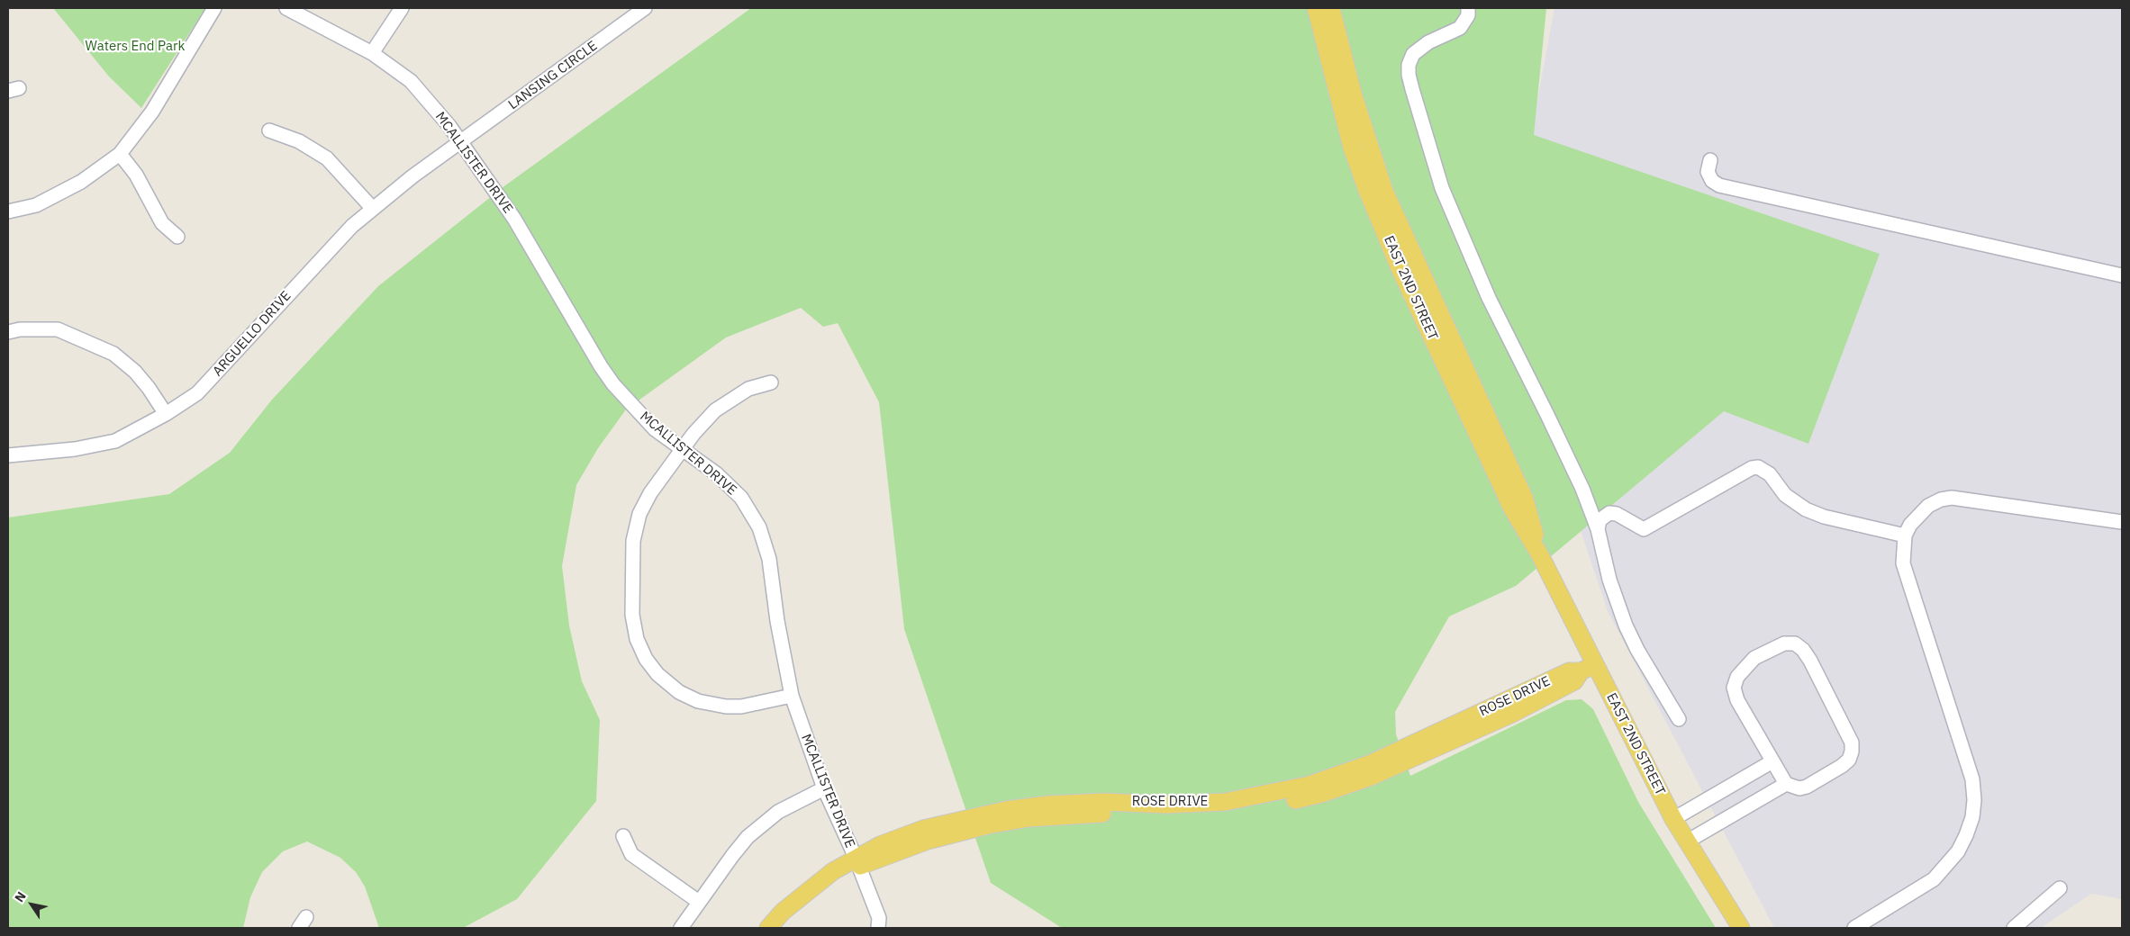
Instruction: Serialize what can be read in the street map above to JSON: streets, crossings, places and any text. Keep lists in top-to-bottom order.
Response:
{
  "streets": {
    "main road": ["EAST 2ND STREET", "ROSE DRIVE"],
    "street": ["LANSING CIRCLE", "MCALLISTER DRIVE", "ARGUELLO DRIVE"]
  },
  "crossings": [
    ["LANSING CIRCLE", "MCALLISTER DRIVE"],
    ["LANSING CIRCLE", "ARGUELLO DRIVE"],
    ["MCALLISTER DRIVE", "ARGUELLO DRIVE"],
    ["MCALLISTER DRIVE", "ROSE DRIVE"],
    ["EAST 2ND STREET", "ROSE DRIVE"]
  ],
  "parks": ["Waters End Park"],
  "north": "top left"
}
